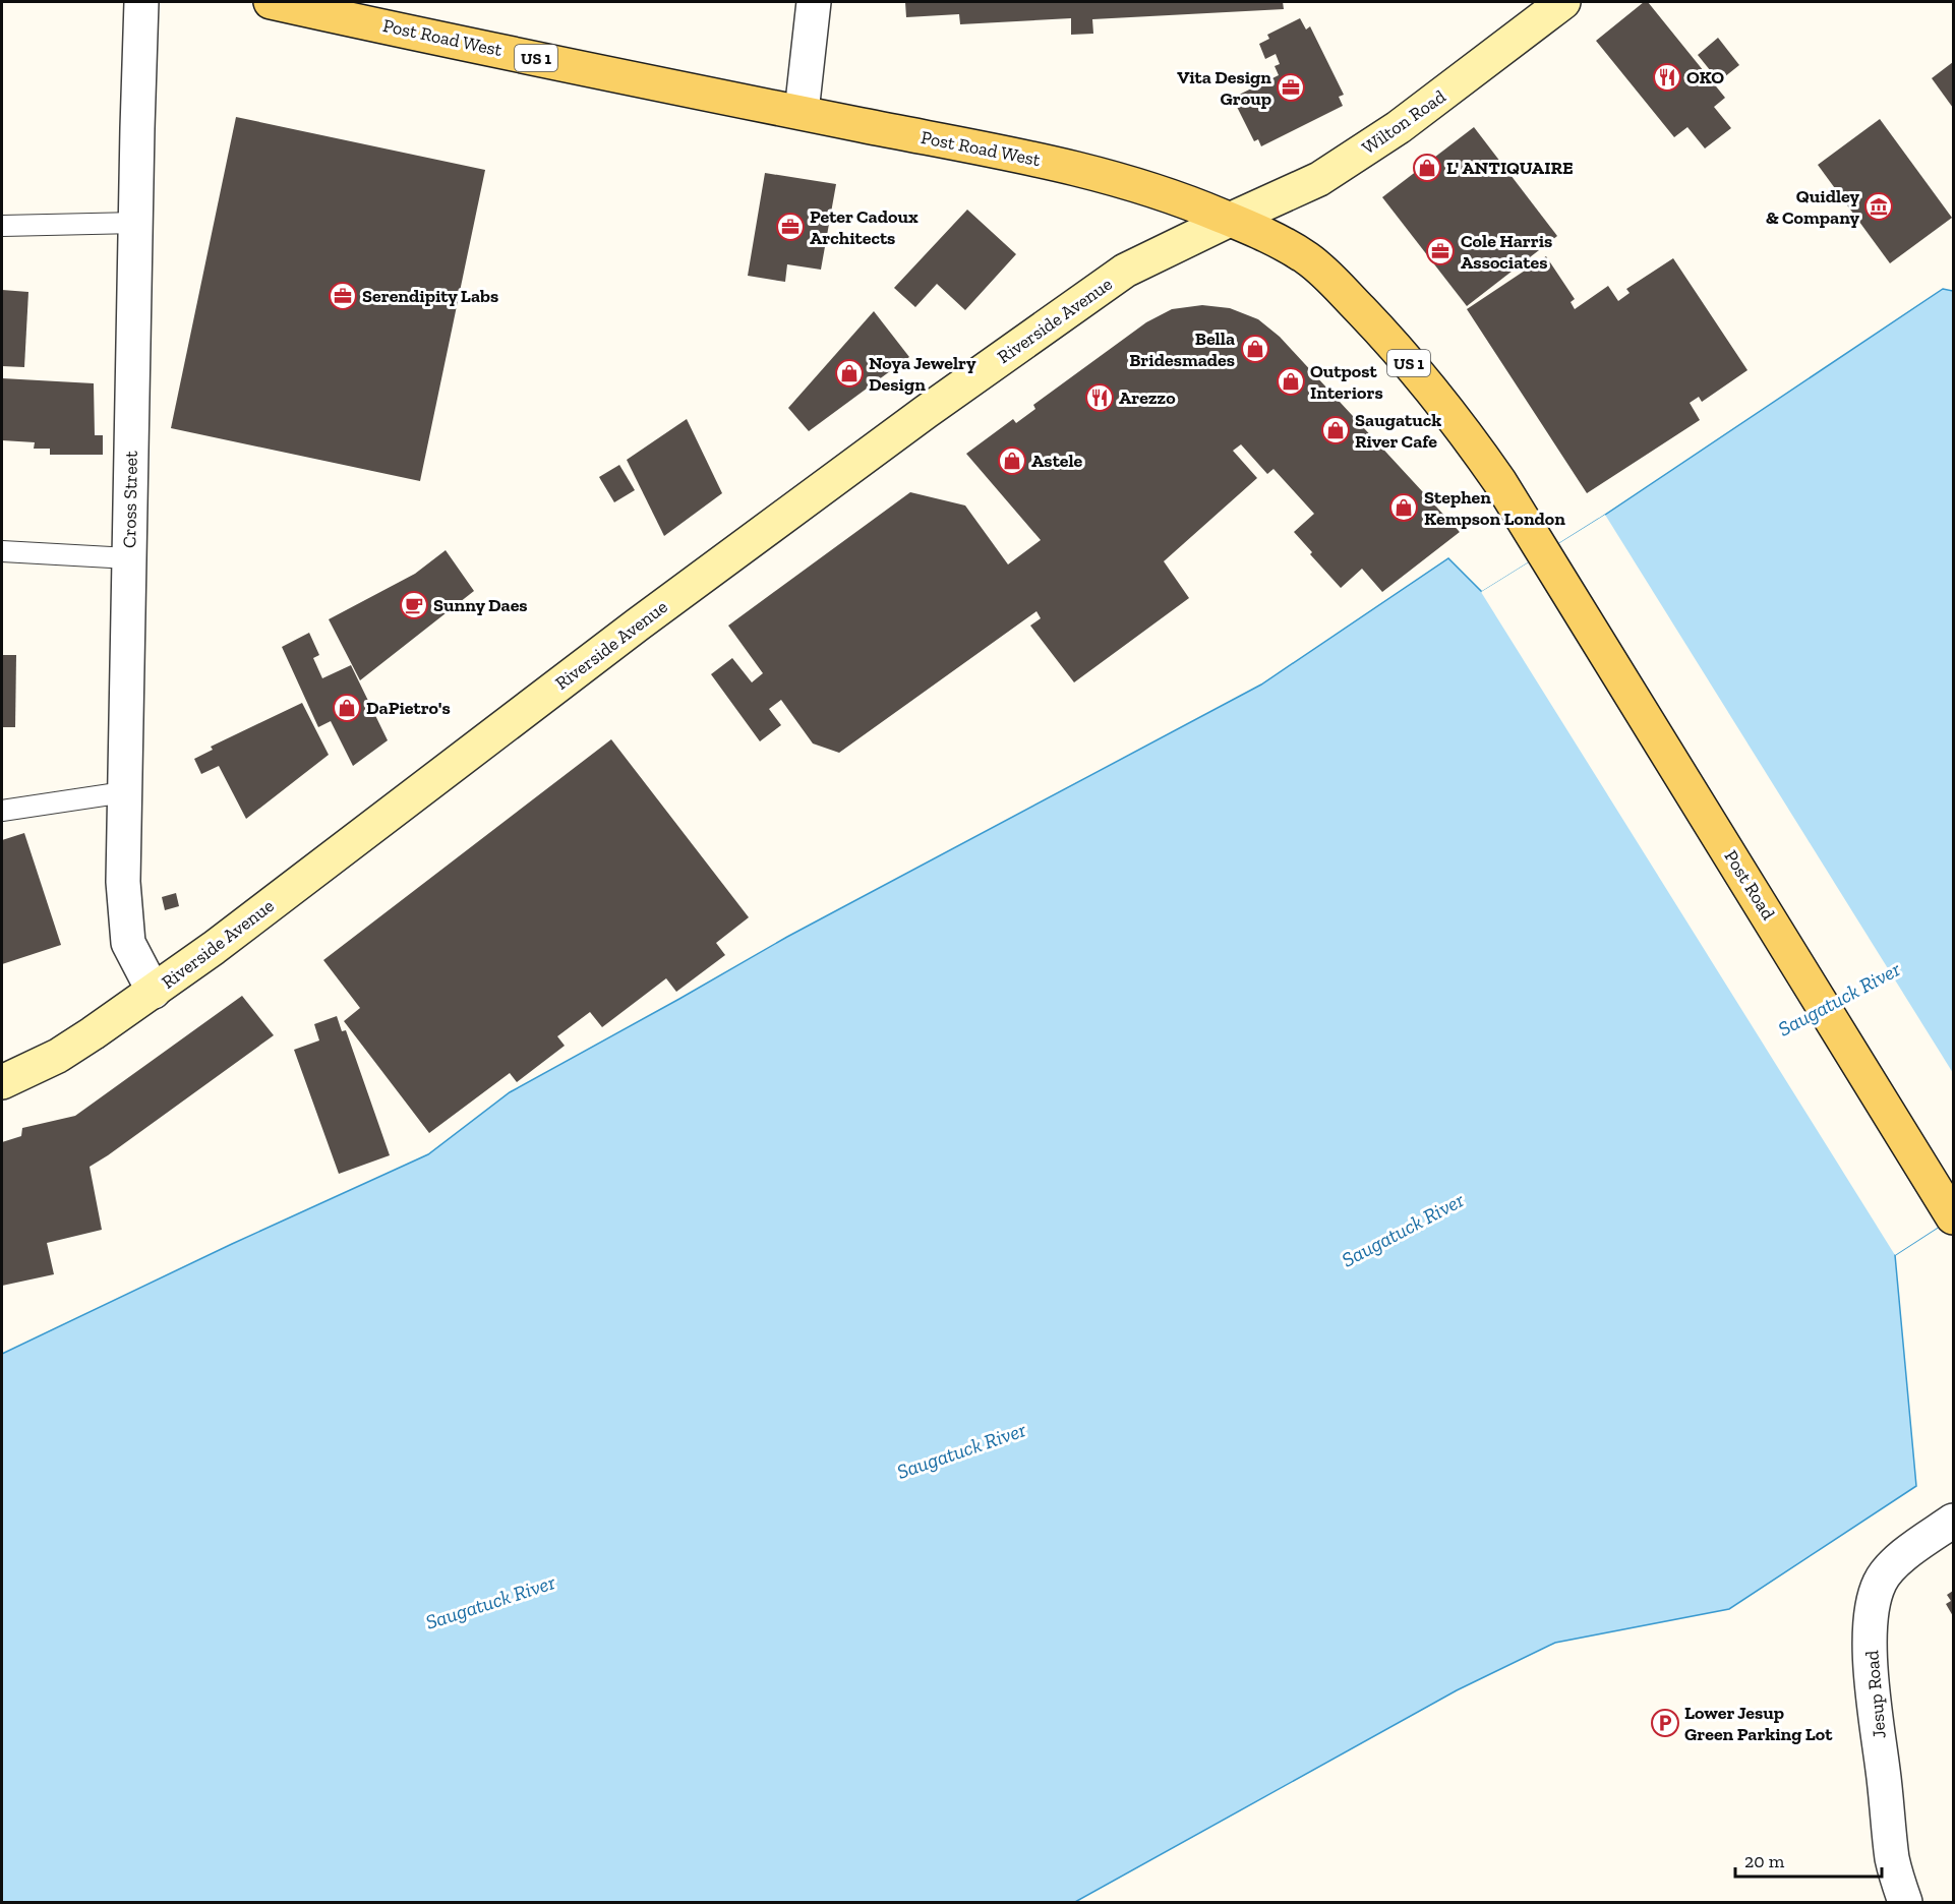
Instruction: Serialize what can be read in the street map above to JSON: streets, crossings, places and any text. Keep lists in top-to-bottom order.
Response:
{
  "streets": {
    "main road": [
      "Post Road West",
      "US 1",
      "Wilton Road",
      "Riverside Avenue",
      "Post Road"
    ],
    "street": ["Cross Street", "Jesup Road"]
  },
  "crossings": [
    ["Post Road West", "Wilton Road"],
    ["Post Road West", "Riverside Avenue"],
    ["Post Road West", "Post Road"],
    ["Wilton Road", "Riverside Avenue"],
    ["Riverside Avenue", "Cross Street"]
  ],
  "water": ["Saugatuck River"],
  "places": {
    "restaurant": ["OKO", "Arezzo"],
    "office": [
      "Vita Design Group",
      "Peter Cadoux Architects",
      "Cole Harris Associates",
      "Serendipity Labs"
    ],
    "shop": [
      "L' ANTIQUAIRE",
      "Bella Bridesmades",
      "Noya Jewelry Design",
      "Outpost Interiors",
      "Saugatuck River Cafe",
      "Astele",
      "Stephen Kempson London",
      "DaPietro's"
    ],
    "museum": ["Quidley & Company"],
    "cafe": ["Sunny Daes"],
    "parking": ["Lower Jesup Green Parking Lot"]
  },
  "scale_bar": "20 m"
}
